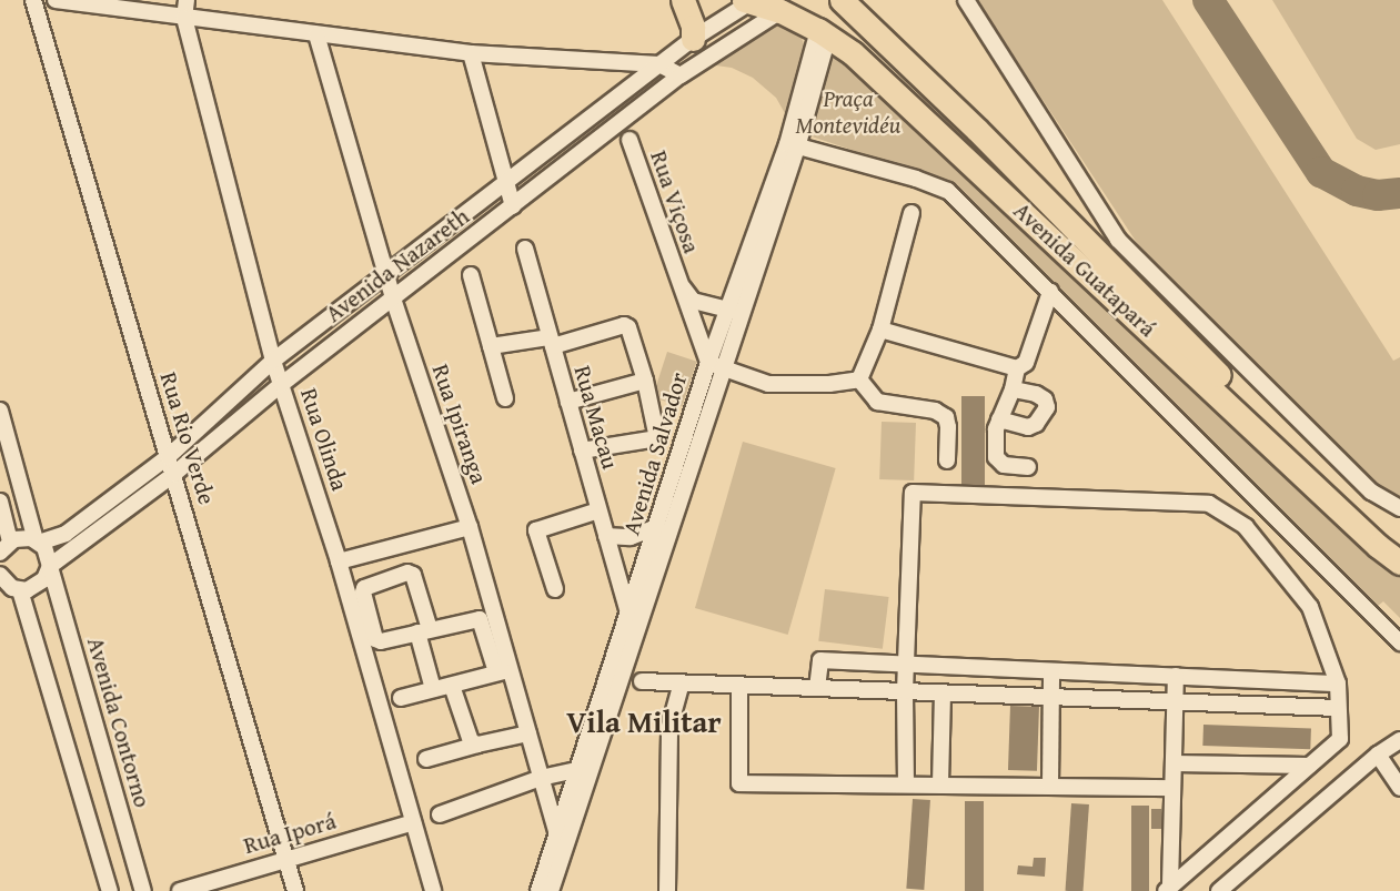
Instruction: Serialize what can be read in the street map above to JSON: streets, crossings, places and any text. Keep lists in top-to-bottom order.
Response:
{
  "streets": {
    "highway": ["Avenida Guatapará"],
    "street": [
      "Rua Viçosa",
      "Avenida Nazareth",
      "Rua Macau",
      "Rua Ipiranga",
      "Rua Rio Verde",
      "Rua Olinda",
      "Avenida Salvador",
      "Avenida Contorno",
      "Rua Iporá"
    ]
  },
  "crossings": [
    ["Rua Viçosa", "Avenida Salvador"],
    ["Avenida Nazareth", "Avenida Guatapará"],
    ["Avenida Nazareth", "Rua Ipiranga"],
    ["Avenida Nazareth", "Rua Rio Verde"],
    ["Avenida Nazareth", "Rua Olinda"],
    ["Avenida Nazareth", "Avenida Contorno"],
    ["Avenida Guatapará", "Avenida Salvador"],
    ["Rua Macau", "Avenida Salvador"],
    ["Rua Ipiranga", "Avenida Salvador"],
    ["Rua Rio Verde", "Rua Iporá"],
    ["Rua Olinda", "Rua Iporá"]
  ],
  "districts": ["Vila Militar"],
  "parks": ["Praça Montevidéu"]
}
